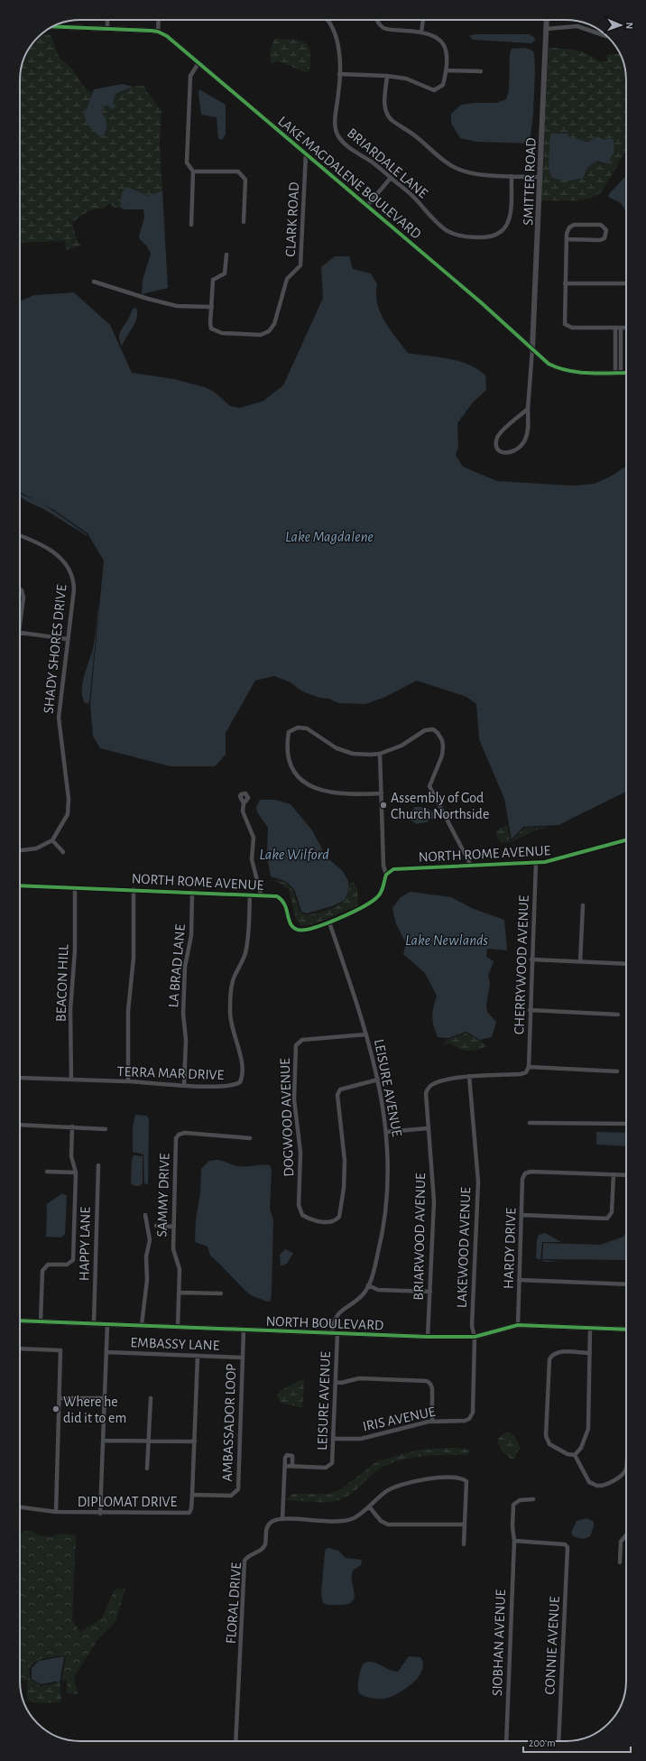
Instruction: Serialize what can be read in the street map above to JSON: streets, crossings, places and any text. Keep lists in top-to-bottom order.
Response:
{
  "streets": {
    "street": [
      "BRIARDALE LANE",
      "LAKE MAGDALENE BOULEVARD",
      "SMITTER ROAD",
      "CLARK ROAD",
      "SHADY SHORES DRIVE",
      "NORTH ROME AVENUE",
      "CHERRYWOOD AVENUE",
      "LA BRAD LANE",
      "BEACON HILL",
      "TERRA MAR DRIVE",
      "LEISURE AVENUE",
      "DOGWOOD AVENUE",
      "SAMMY DRIVE",
      "BRIARWOOD AVENUE",
      "HAPPY LANE",
      "LAKEWOOD AVENUE",
      "HARDY DRIVE",
      "NORTH BOULEVARD",
      "EMBASSY LANE",
      "IRIS AVENUE",
      "AMBASSADOR LOOP",
      "DIPLOMAT DRIVE",
      "FLORAL DRIVE",
      "SIOBHAN AVENUE",
      "CONNIE AVENUE"
    ]
  },
  "crossings": [
    ["LAKE MAGDALENE BOULEVARD", "SMITTER ROAD"],
    ["LAKE MAGDALENE BOULEVARD", "CLARK ROAD"],
    ["NORTH ROME AVENUE", "CHERRYWOOD AVENUE"],
    ["NORTH ROME AVENUE", "LA BRAD LANE"],
    ["NORTH ROME AVENUE", "BEACON HILL"],
    ["NORTH ROME AVENUE", "TERRA MAR DRIVE"],
    ["NORTH ROME AVENUE", "LEISURE AVENUE"],
    ["LA BRAD LANE", "TERRA MAR DRIVE"],
    ["BEACON HILL", "TERRA MAR DRIVE"],
    ["LEISURE AVENUE", "DOGWOOD AVENUE"],
    ["LEISURE AVENUE", "NORTH BOULEVARD"],
    ["LEISURE AVENUE", "IRIS AVENUE"],
    ["SAMMY DRIVE", "NORTH BOULEVARD"],
    ["BRIARWOOD AVENUE", "LAKEWOOD AVENUE"],
    ["BRIARWOOD AVENUE", "NORTH BOULEVARD"],
    ["HAPPY LANE", "NORTH BOULEVARD"],
    ["LAKEWOOD AVENUE", "NORTH BOULEVARD"],
    ["LAKEWOOD AVENUE", "IRIS AVENUE"],
    ["HARDY DRIVE", "NORTH BOULEVARD"],
    ["NORTH BOULEVARD", "AMBASSADOR LOOP"],
    ["EMBASSY LANE", "AMBASSADOR LOOP"],
    ["EMBASSY LANE", "DIPLOMAT DRIVE"],
    ["AMBASSADOR LOOP", "DIPLOMAT DRIVE"],
    ["SIOBHAN AVENUE", "CONNIE AVENUE"]
  ],
  "water": ["Lake Magdalene", "Lake Wilford", "Lake Newlands"],
  "places": ["Assembly of God Church Northside", "Where he did it to em"],
  "scale_bar": "200 m",
  "north": "right"
}
